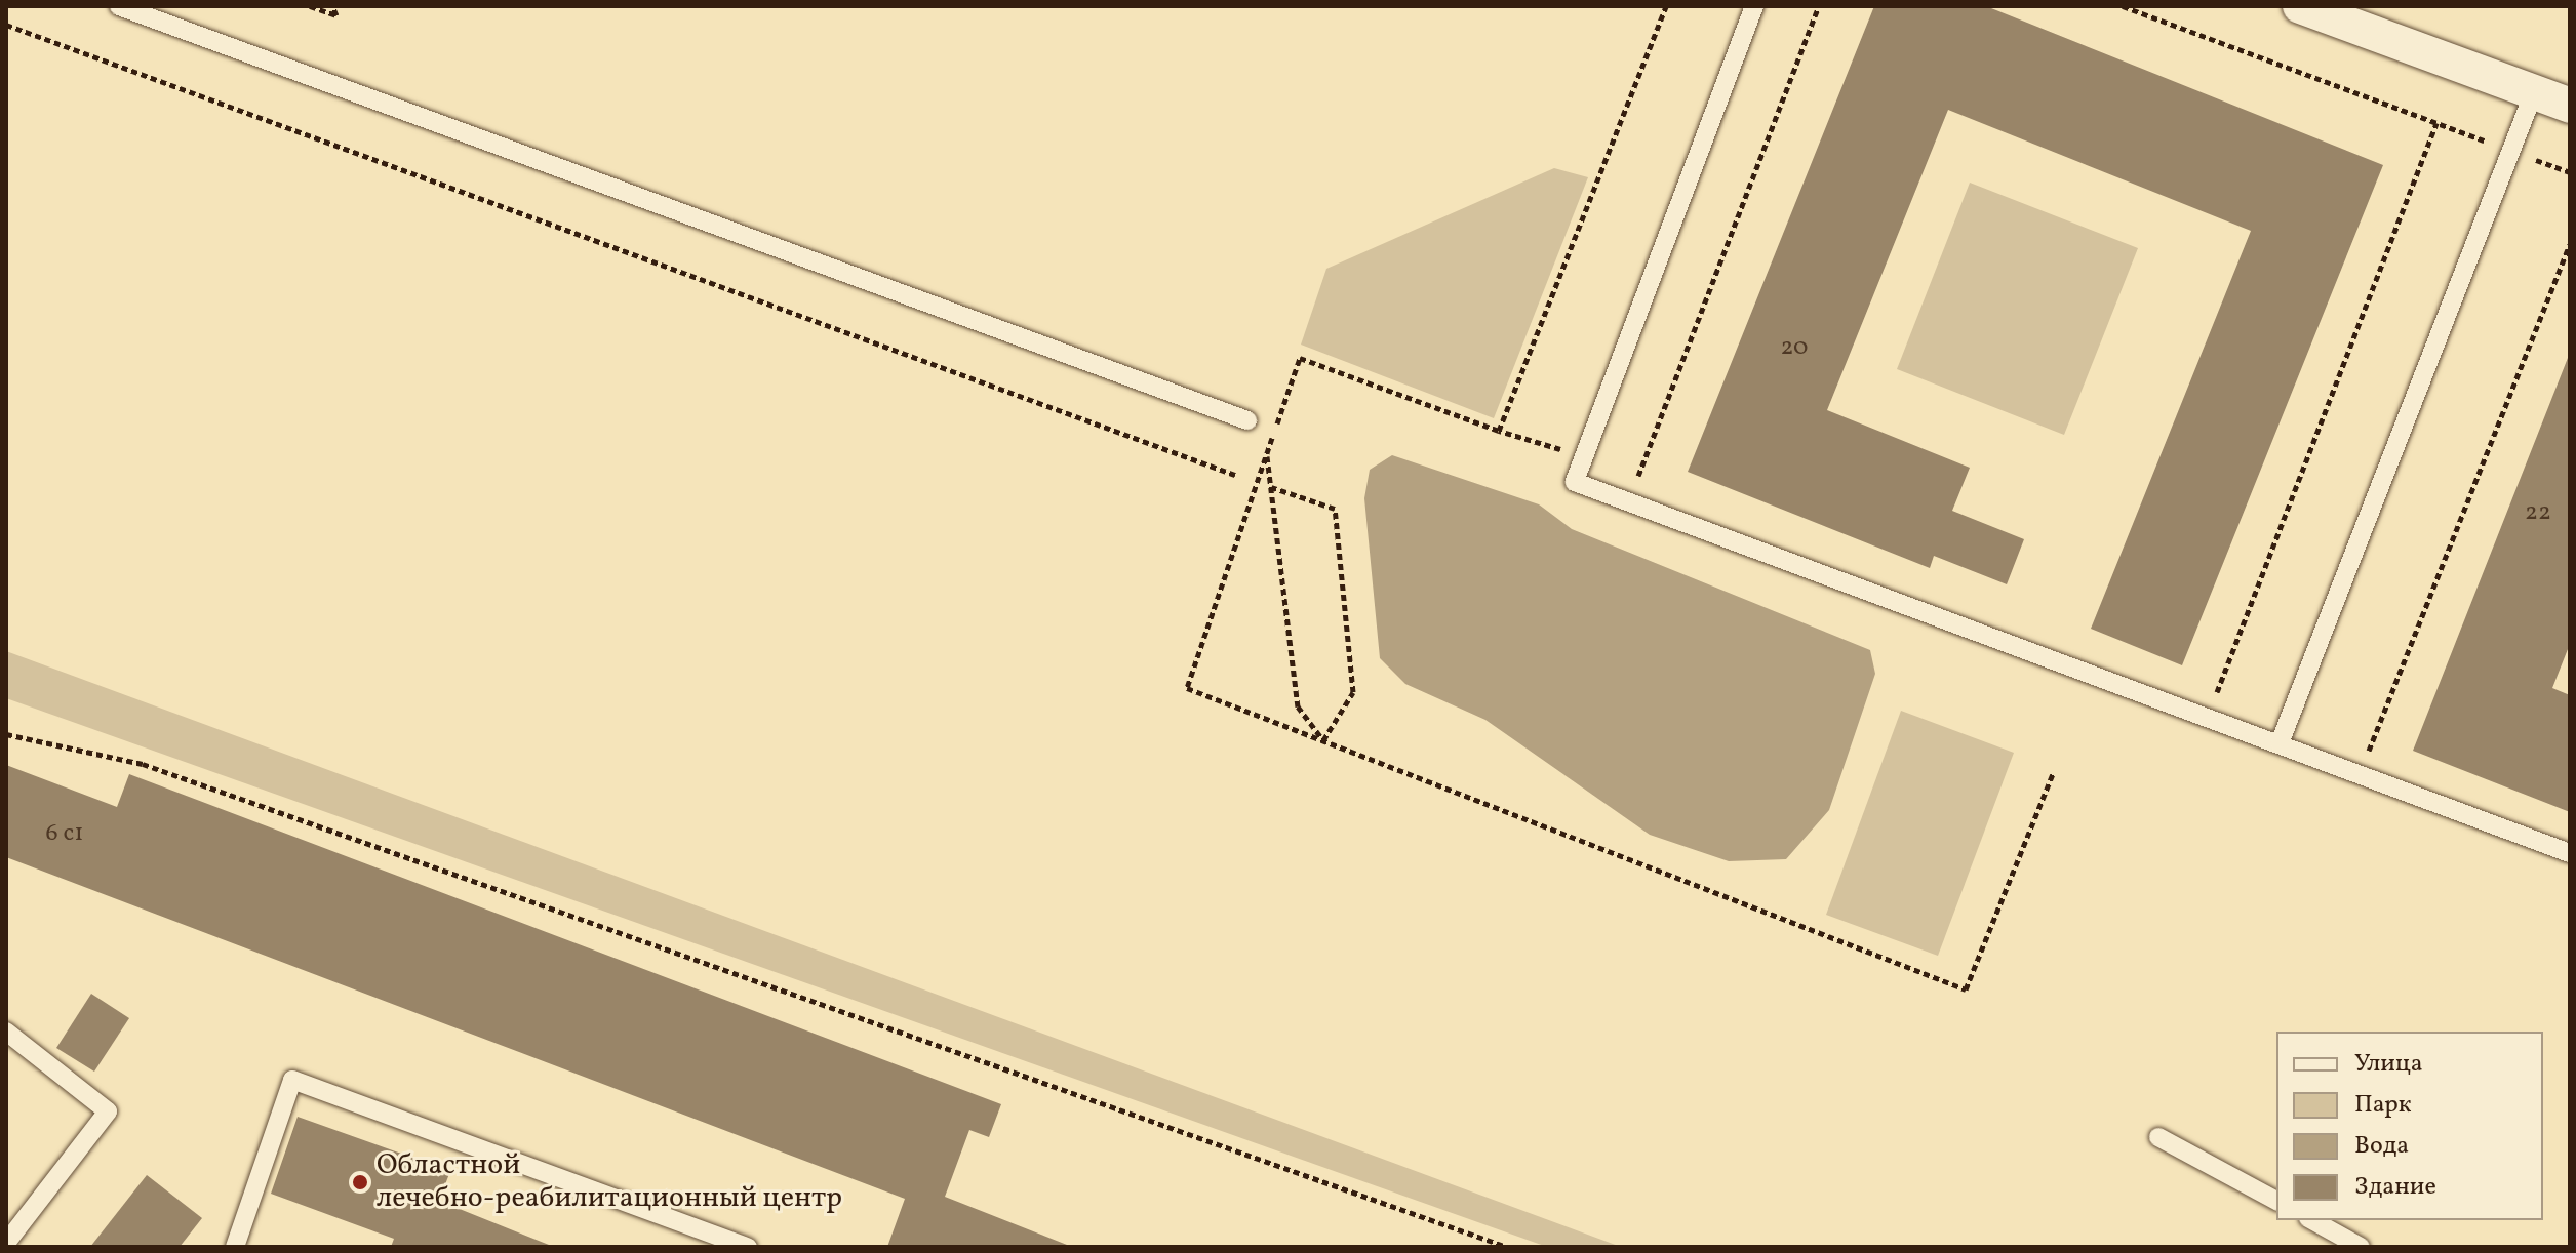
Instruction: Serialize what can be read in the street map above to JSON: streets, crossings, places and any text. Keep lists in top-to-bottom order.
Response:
{
  "places": ["Областной лечебно-реабилитационный центр"],
  "house_numbers": ["20", "22", "6 с1"],
  "legend": [
    "Улица",
    "Парк",
    "Вода",
    "Здание"
  ]
}
